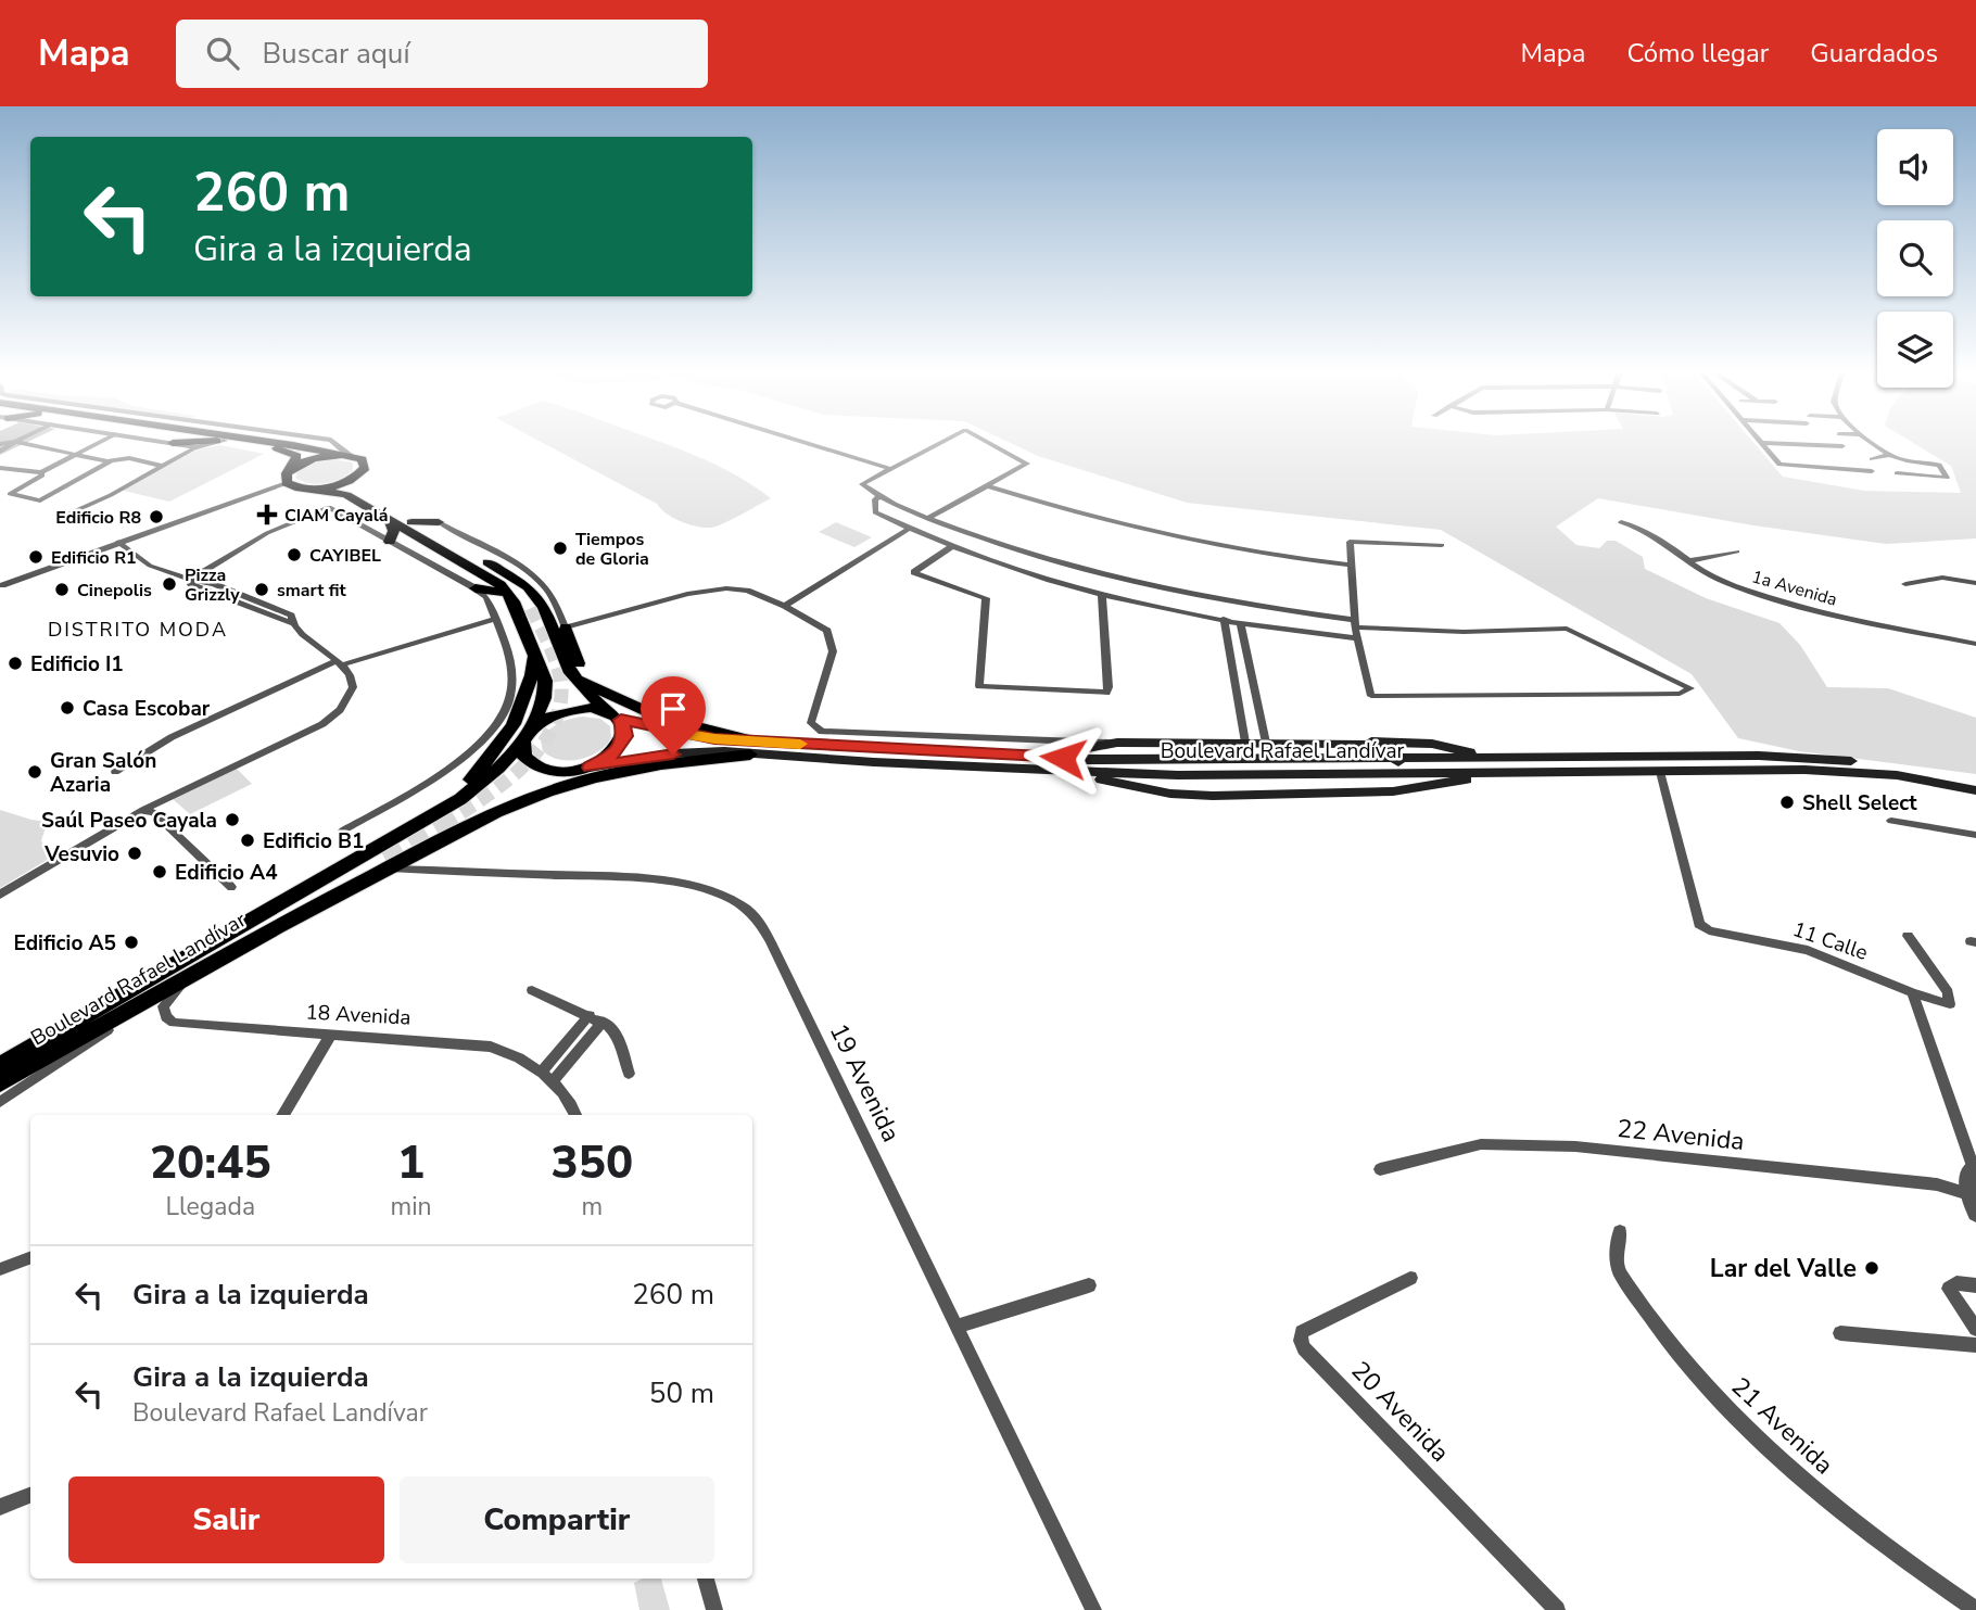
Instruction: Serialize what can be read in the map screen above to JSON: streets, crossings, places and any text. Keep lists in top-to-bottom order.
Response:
{
  "streets": {
    "main road": ["Boulevard Rafael Landívar"],
    "street": [
      "1a Avenida",
      "11 Calle",
      "18 Avenida",
      "19 Avenida",
      "22 Avenida",
      "20 Avenida",
      "21 Avenida"
    ]
  },
  "crossings": [
    ["Boulevard Rafael Landívar", "11 Calle"],
    ["Boulevard Rafael Landívar", "18 Avenida"],
    ["Boulevard Rafael Landívar", "19 Avenida"]
  ],
  "districts": ["DISTRITO MODA"],
  "places": {
    "health": ["CIAM Cayalá"],
    "other": [
      "Edificio R8",
      "Tiempos de Gloria",
      "CAYIBEL",
      "Edificio R1",
      "Pizza Grizzly",
      "Cinepolis",
      "smart fit",
      "Edificio I1",
      "Casa Escobar",
      "Gran Salón Azaria",
      "Shell Select",
      "Saúl Paseo Cayala",
      "Edificio B1",
      "Vesuvio",
      "Edificio A4",
      "Edificio A5",
      "Lar del Valle"
    ]
  },
  "page": {
    "header": "Mapa",
    "search": "Buscar aquí",
    "nav": ["Mapa", "Cómo llegar", "Guardados"],
    "turn": ["260 m", "Gira a la izquierda"],
    "eta": [
      "20:45",
      "Llegada",
      "1",
      "min",
      "350",
      "m"
    ],
    "list": [
      {
        "name": "Gira a la izquierda",
        "value": "260 m"
      },
      {
        "name": "Gira a la izquierda",
        "note": "Boulevard Rafael Landívar",
        "value": "50 m"
      }
    ],
    "buttons": ["Salir", "Compartir"]
  }
}
